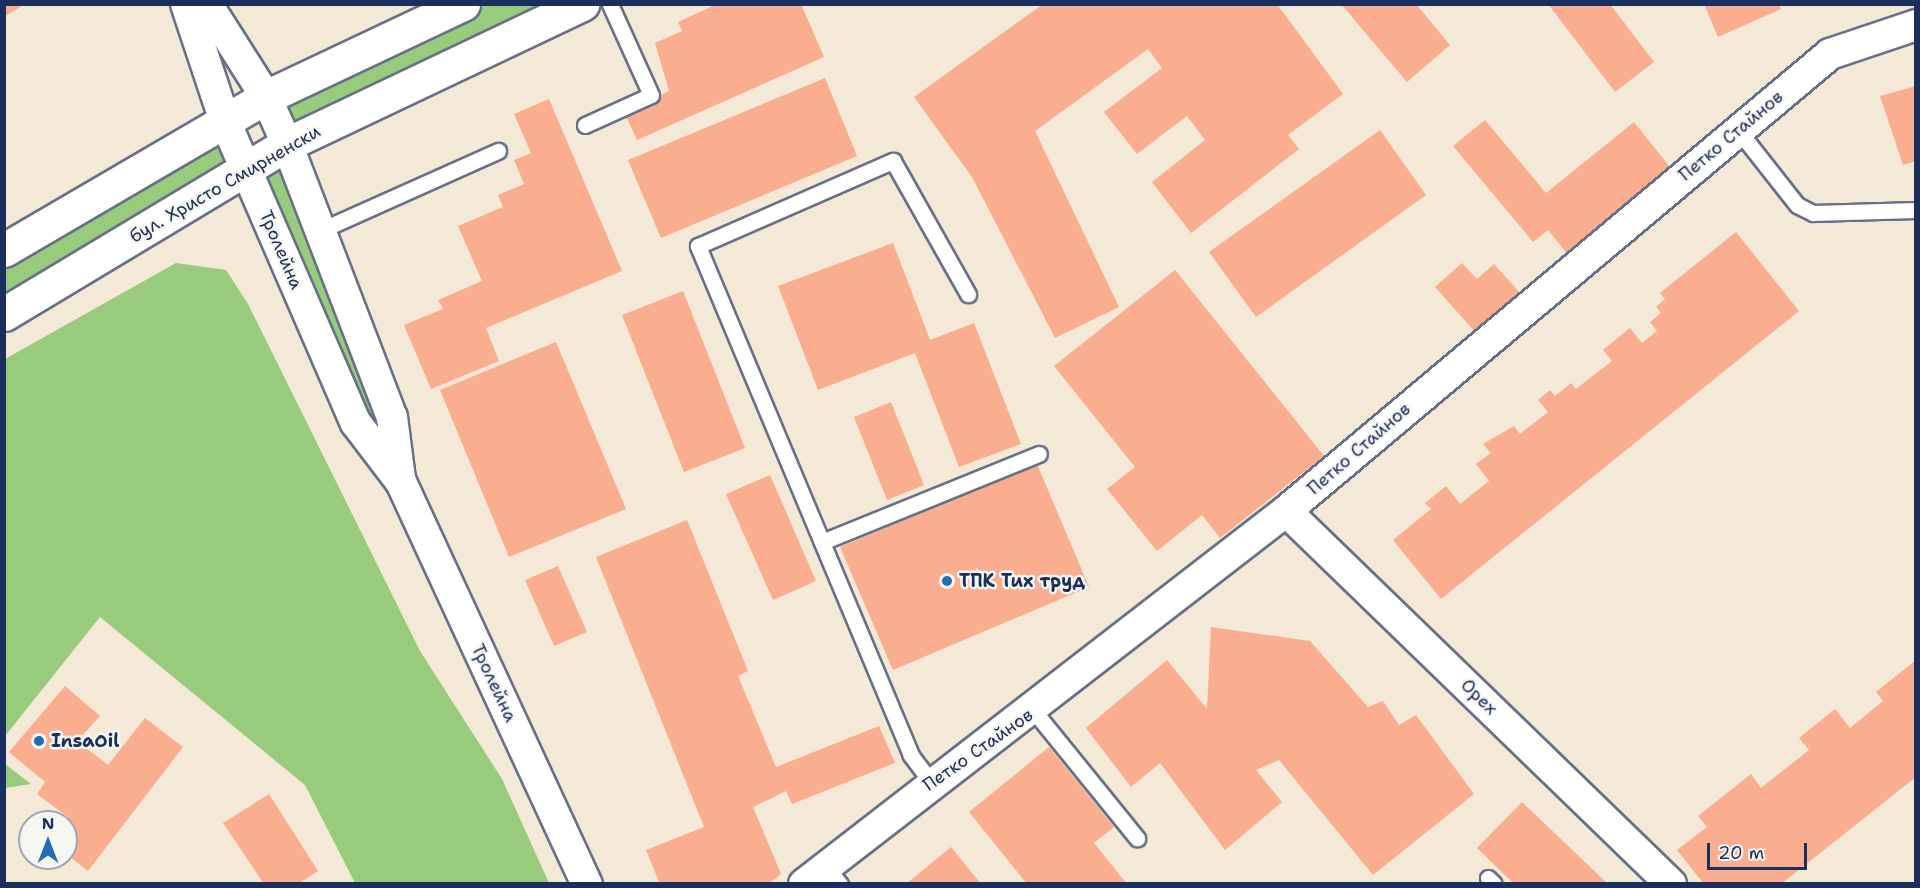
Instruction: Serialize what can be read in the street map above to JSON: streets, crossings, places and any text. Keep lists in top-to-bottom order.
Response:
{
  "streets": {
    "main road": ["бул. Христо Смирненски"],
    "street": ["Петко Стайнов", "Тролейна", "Орех"]
  },
  "crossings": [
    ["Петко Стайнов", "Орех"],
    ["бул. Христо Смирненски", "Тролейна"]
  ],
  "places": ["ТПК Тих труд", "InsaOil"],
  "scale_bar": "20 m",
  "north": "top"
}
